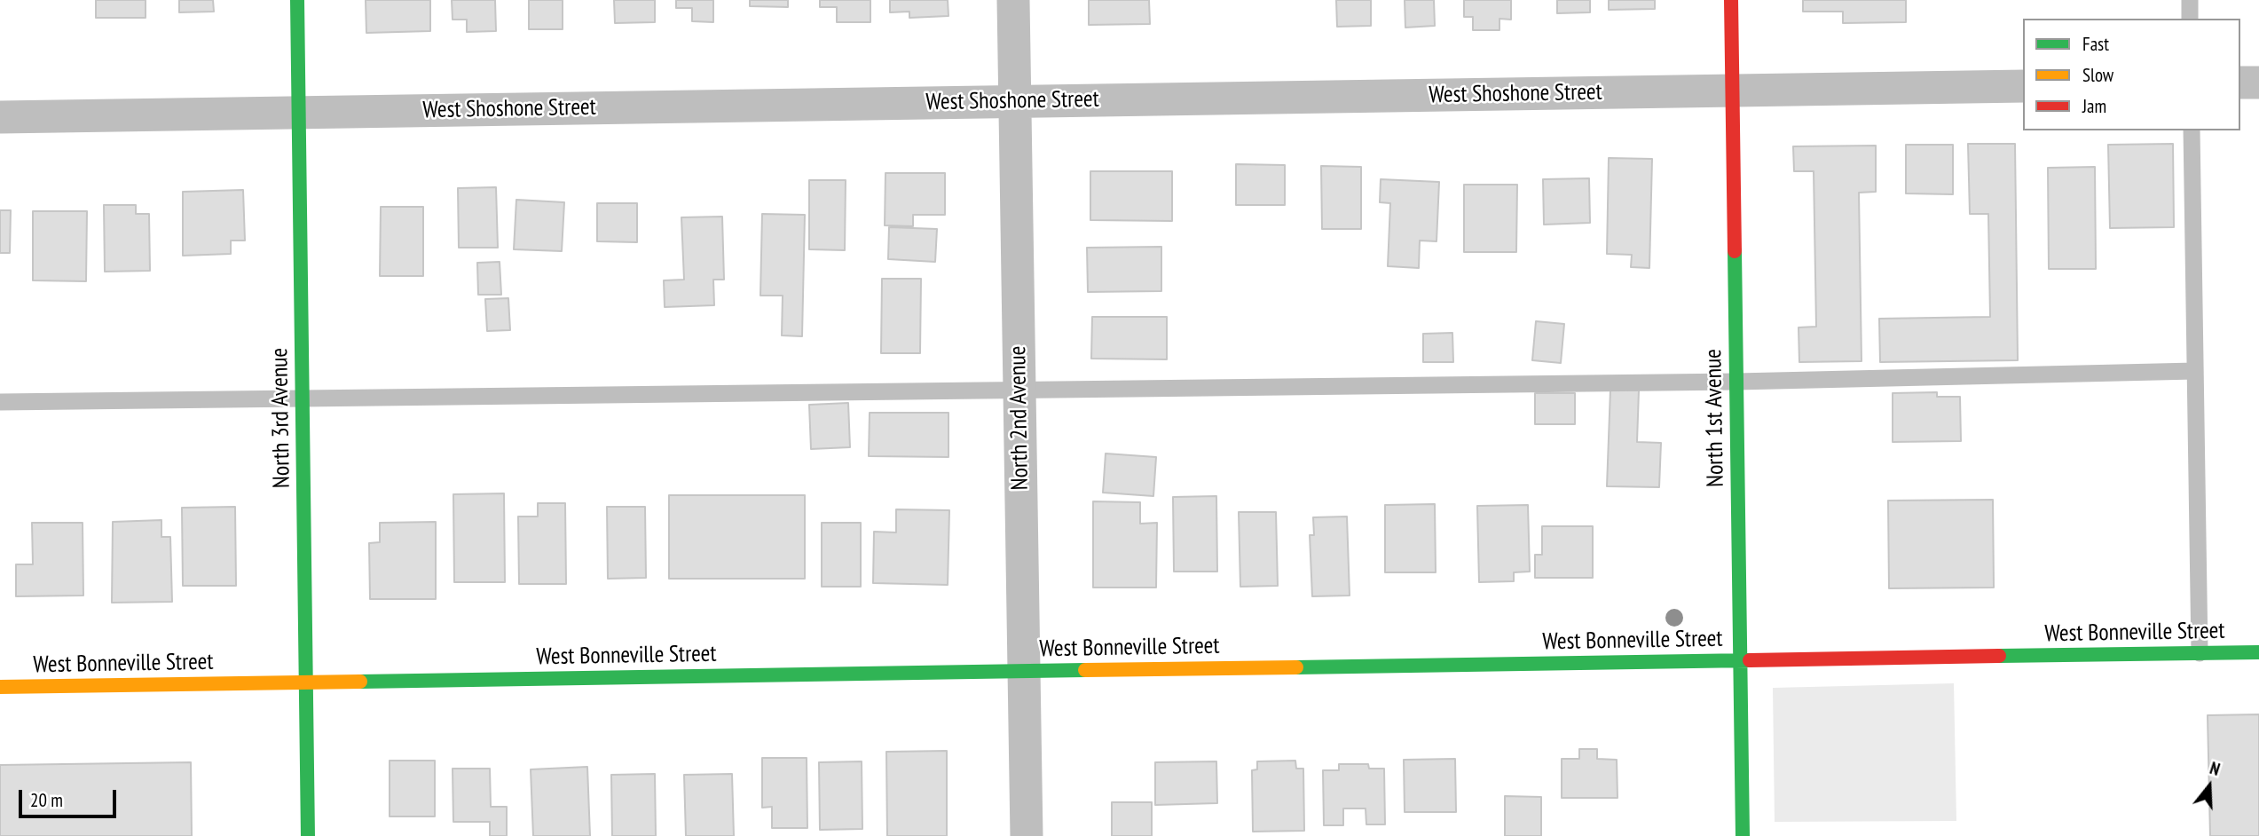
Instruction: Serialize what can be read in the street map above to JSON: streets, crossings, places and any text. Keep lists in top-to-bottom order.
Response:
{
  "streets": {
    "street": [
      "West Shoshone Street",
      "North 3rd Avenue",
      "North 2nd Avenue",
      "North 1st Avenue",
      "West Bonneville Street"
    ]
  },
  "crossings": [
    ["West Shoshone Street", "North 3rd Avenue"],
    ["West Shoshone Street", "North 2nd Avenue"],
    ["West Shoshone Street", "North 1st Avenue"],
    ["North 3rd Avenue", "West Bonneville Street"],
    ["North 2nd Avenue", "West Bonneville Street"],
    ["North 1st Avenue", "West Bonneville Street"]
  ],
  "legend": ["Fast", "Slow", "Jam"],
  "scale_bar": "20 m",
  "north": "top"
}
